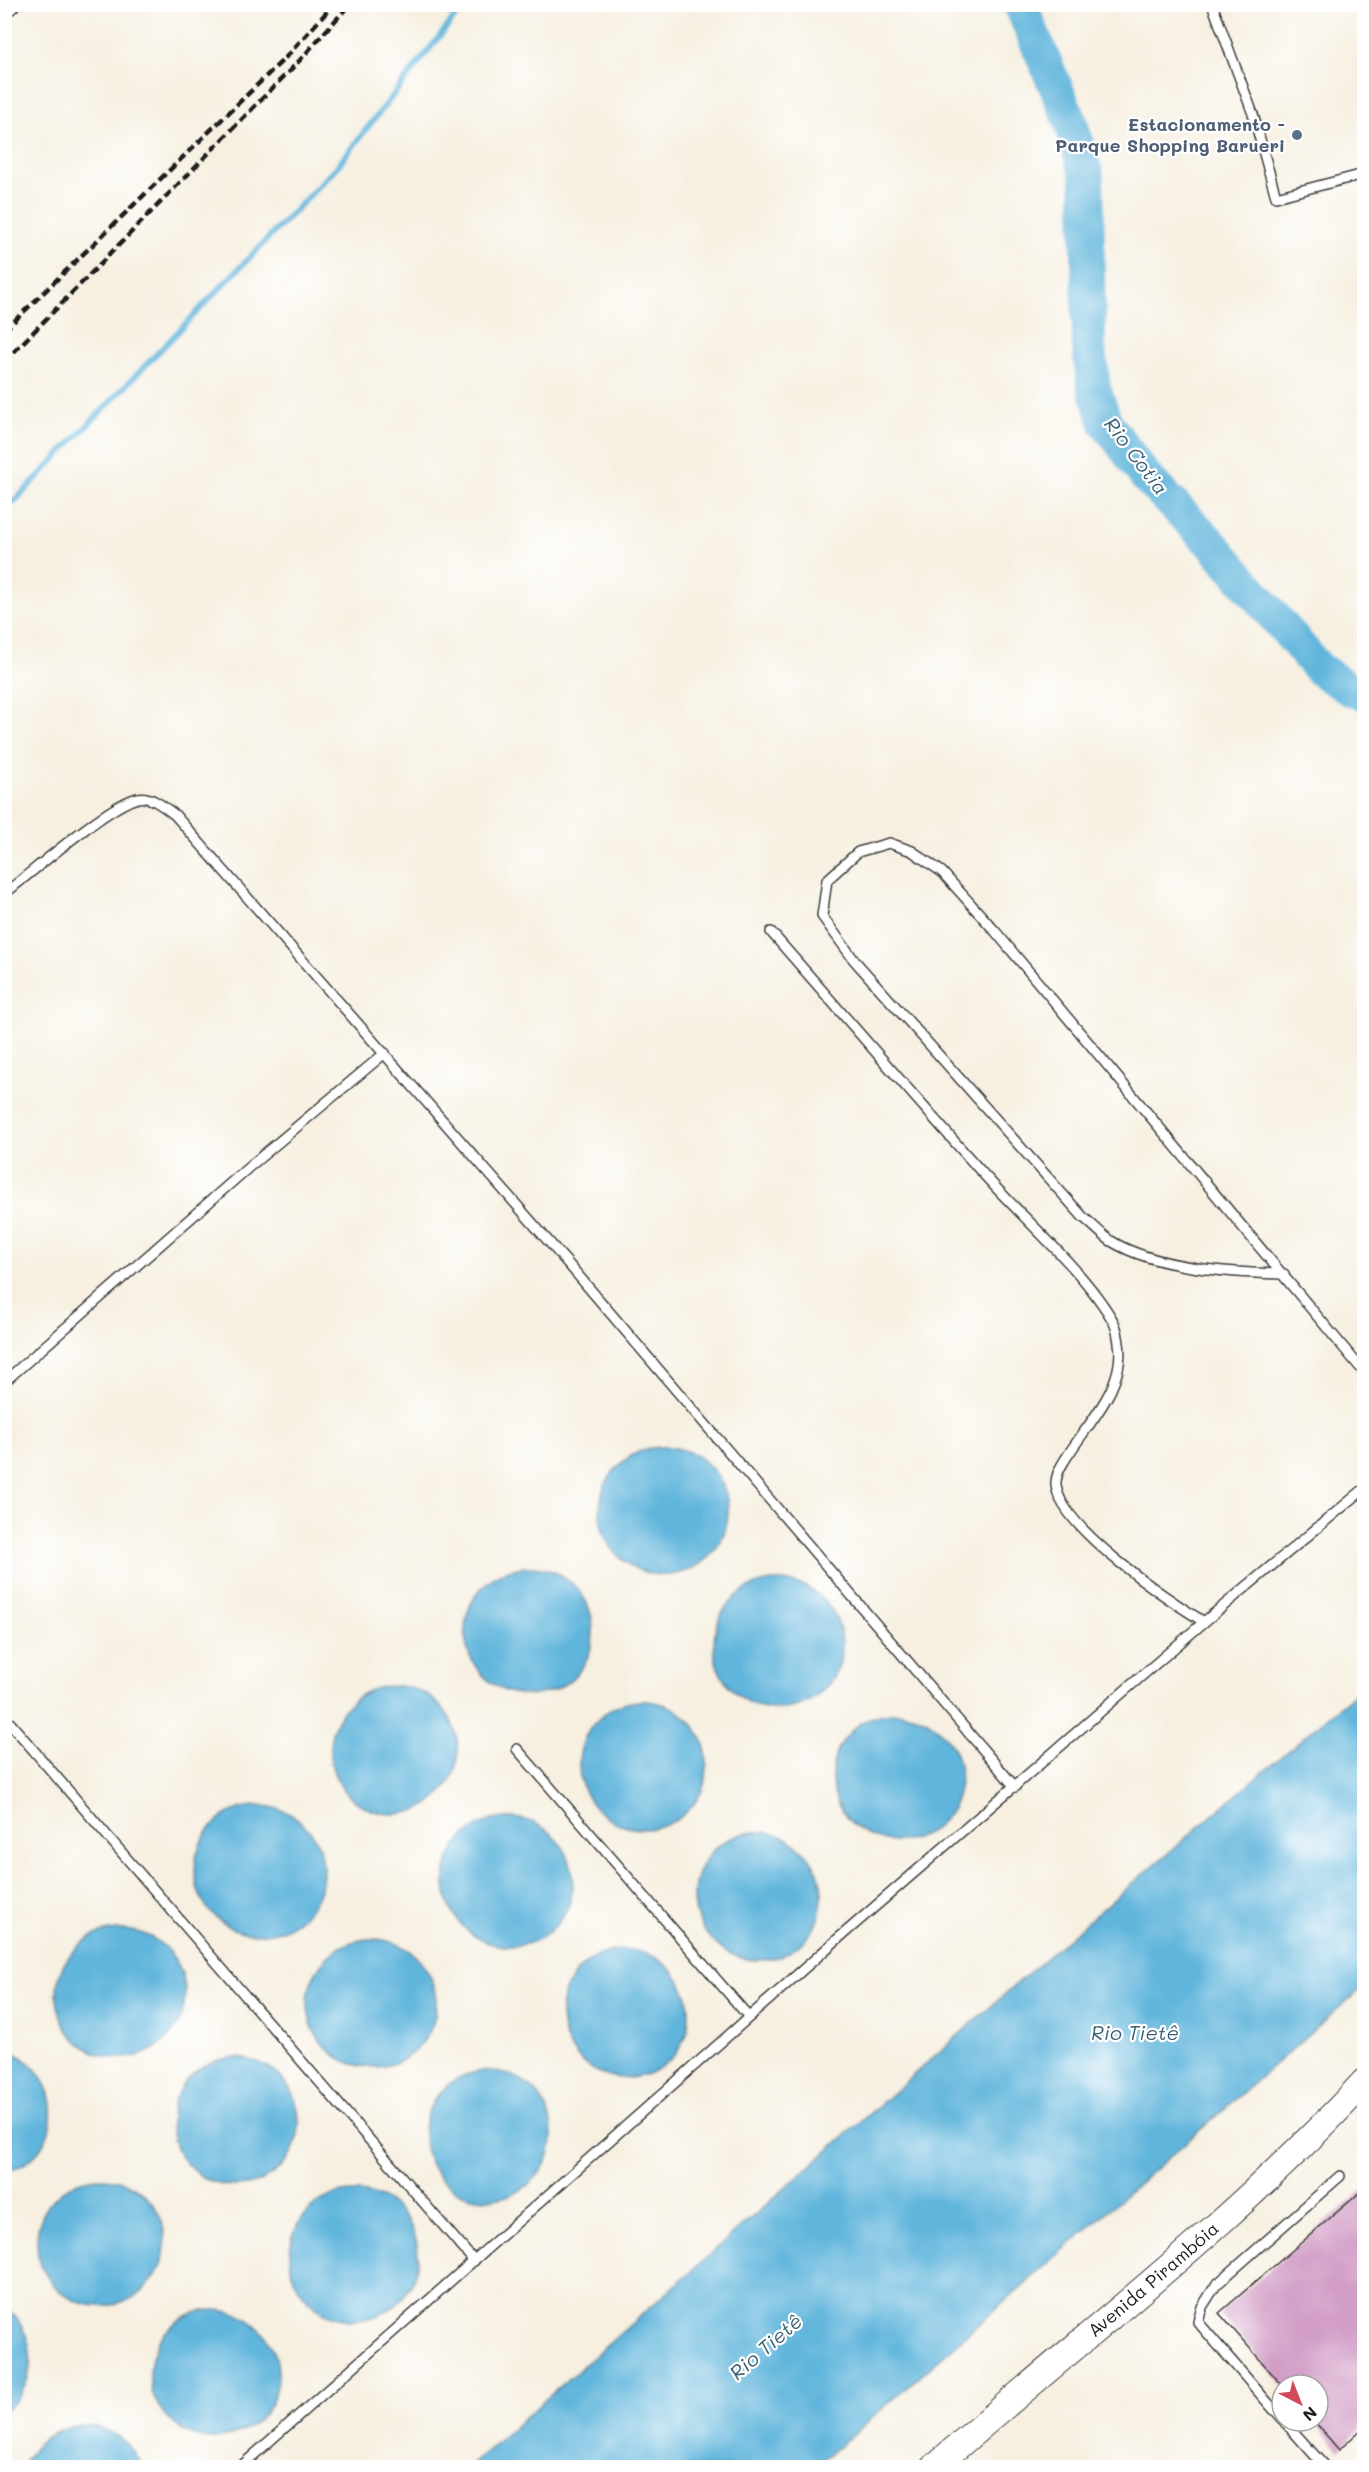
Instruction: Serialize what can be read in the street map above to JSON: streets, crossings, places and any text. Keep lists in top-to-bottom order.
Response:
{
  "streets": {
    "main road": ["Avenida Pirambóia"]
  },
  "water": ["Rio Cotia", "Rio Tietê"],
  "places": ["Estacionamento - Parque Shopping Barueri"],
  "north": "bottom right"
}
